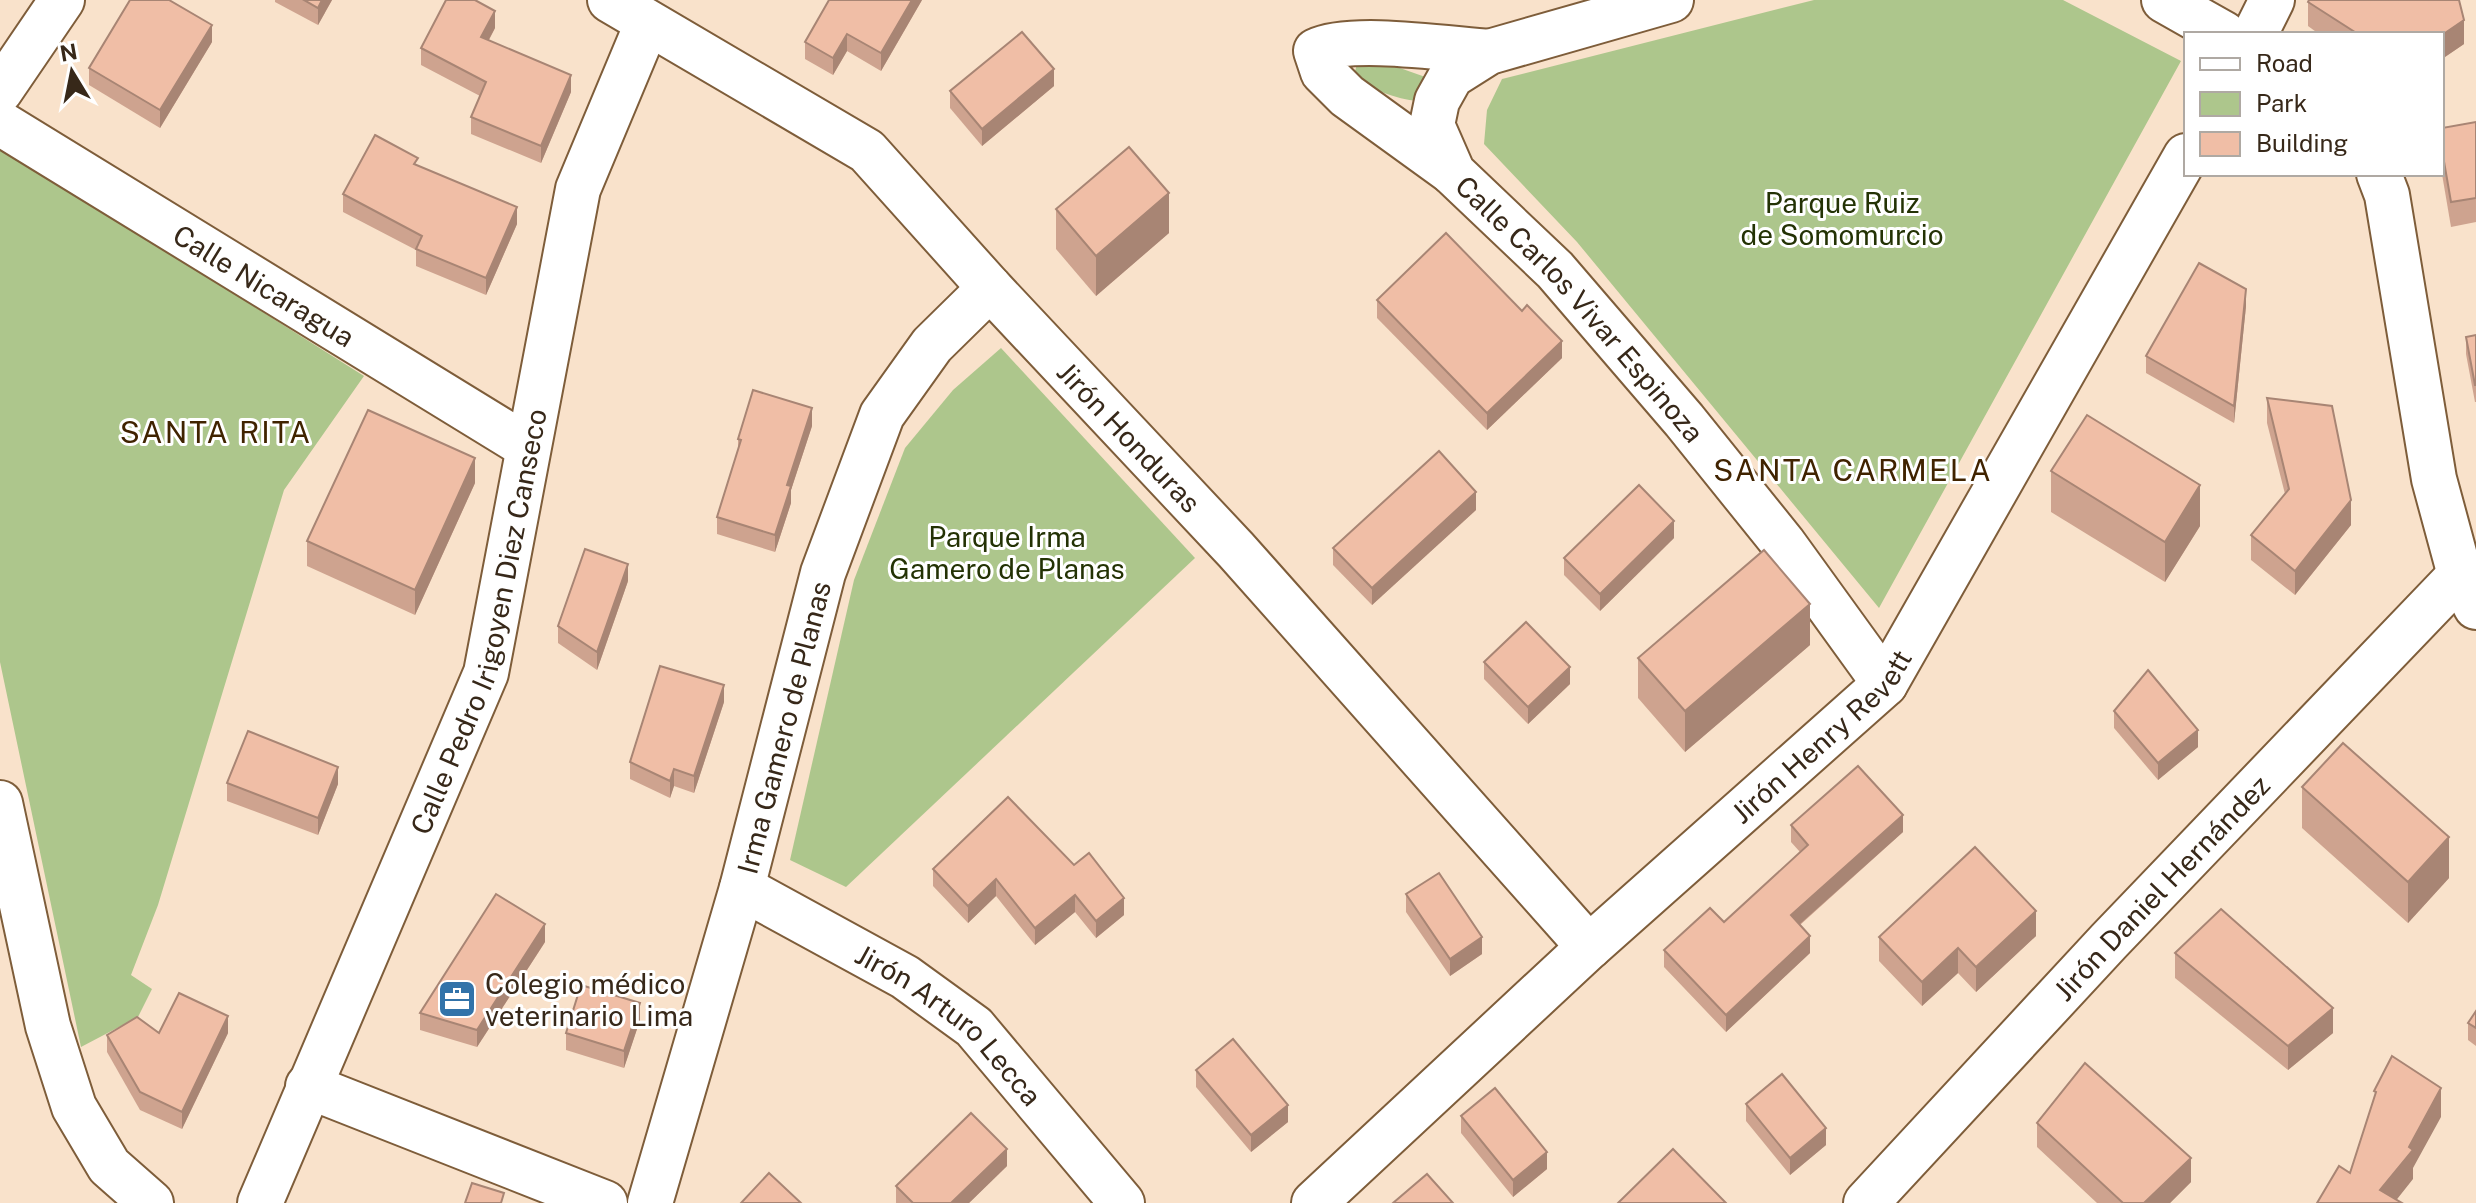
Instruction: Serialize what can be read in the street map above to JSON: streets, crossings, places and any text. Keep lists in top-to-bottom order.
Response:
{
  "streets": {
    "street": [
      "Calle Nicaragua",
      "Calle Carlos Vivar Espinoza",
      "Jirón Honduras",
      "Calle Pedro Irigoyen Diez Canseco",
      "Irma Gamero de Planas",
      "Jirón Henry Revett",
      "Jirón Daniel Hernández",
      "Jirón Arturo Lecca"
    ]
  },
  "crossings": [
    ["Calle Nicaragua", "Calle Pedro Irigoyen Diez Canseco"],
    ["Calle Carlos Vivar Espinoza", "Jirón Henry Revett"],
    ["Jirón Honduras", "Calle Pedro Irigoyen Diez Canseco"],
    ["Jirón Honduras", "Irma Gamero de Planas"],
    ["Jirón Honduras", "Jirón Henry Revett"],
    ["Irma Gamero de Planas", "Jirón Arturo Lecca"]
  ],
  "districts": ["SANTA RITA", "SANTA CARMELA"],
  "parks": ["Parque Ruiz de Somomurcio", "Parque Irma Gamero de Planas"],
  "places": {
    "office": ["Colegio médico veterinario Lima"]
  },
  "legend": ["Road", "Park", "Building"],
  "north": "top"
}
